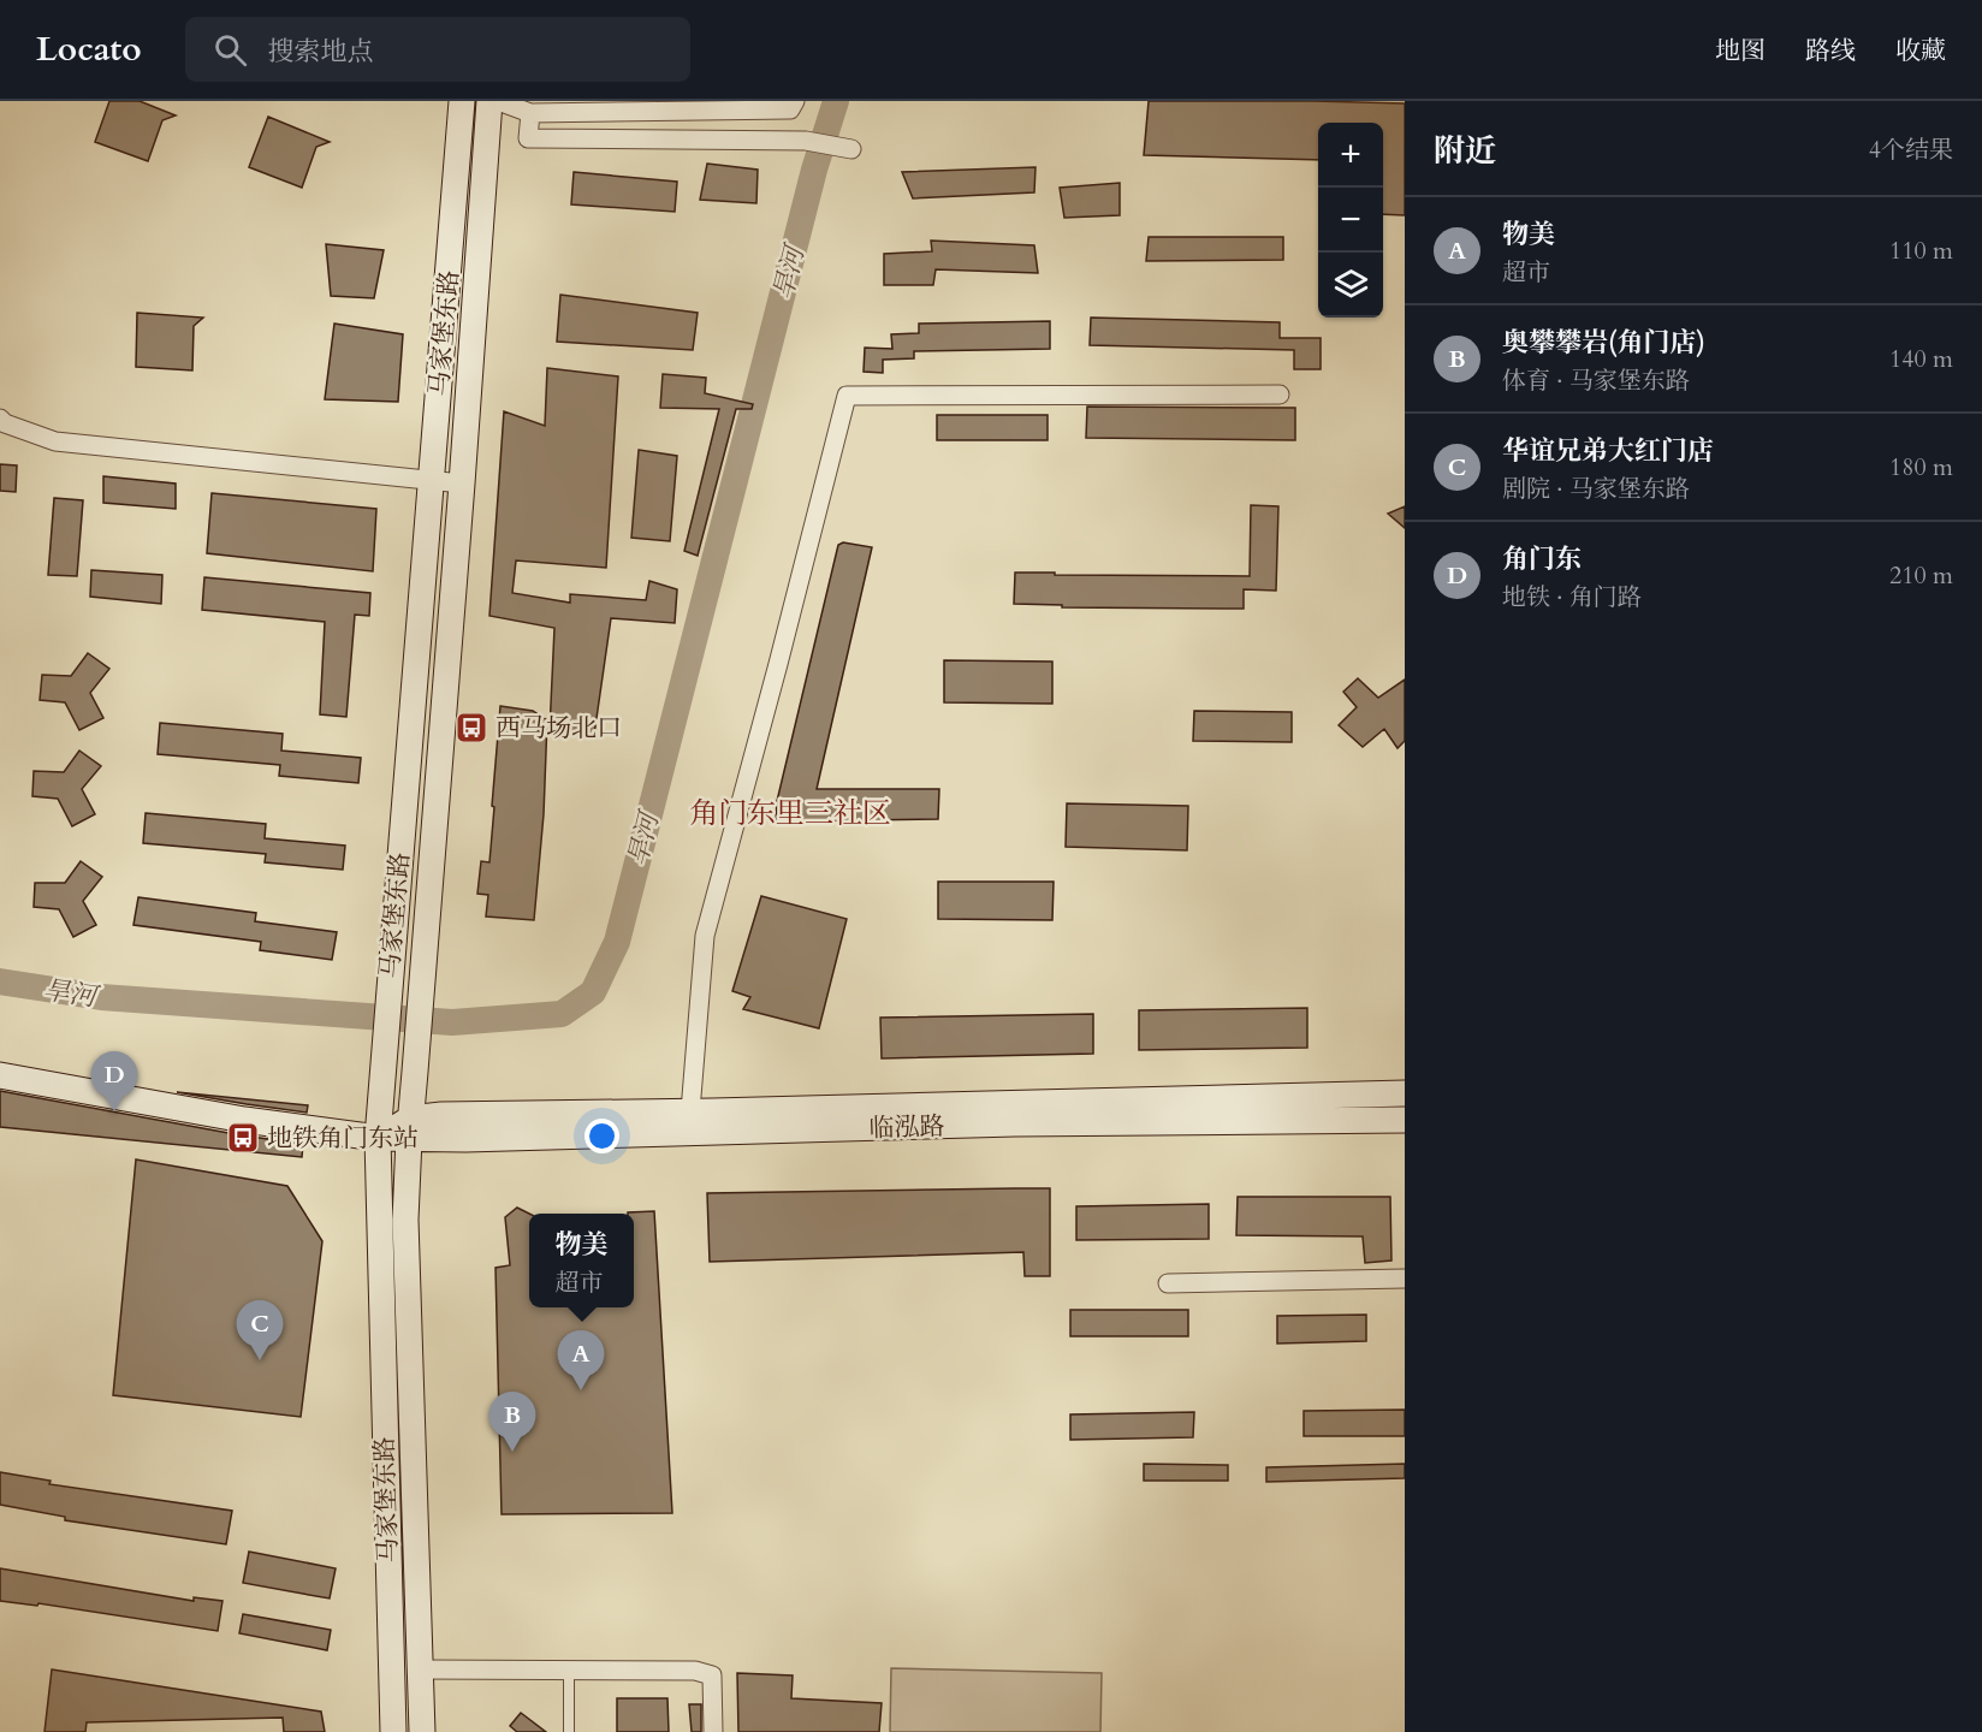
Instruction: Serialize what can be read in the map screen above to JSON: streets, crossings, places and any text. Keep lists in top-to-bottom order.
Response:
{
  "streets": {
    "main road": ["马家堡东路", "临泓路"]
  },
  "crossings": [
    ["马家堡东路", "临泓路"]
  ],
  "districts": ["角门东里三社区"],
  "water": ["旱河"],
  "places": {
    "bus stop": ["西马场北口", "地铁角门东站"]
  },
  "page": {
    "header": "Locato",
    "search": "搜索地点",
    "nav": ["地图", "路线", "收藏"],
    "heading": ["附近", "4个结果"],
    "map_buttons": ["+", "−"],
    "list": [
      {
        "mark": "A",
        "name": "物美",
        "note": "超市",
        "value": "110 m"
      },
      {
        "mark": "B",
        "name": "奥攀攀岩(角门店)",
        "note": "体育 · 马家堡东路",
        "value": "140 m"
      },
      {
        "mark": "C",
        "name": "华谊兄弟大红门店",
        "note": "剧院 · 马家堡东路",
        "value": "180 m"
      },
      {
        "mark": "D",
        "name": "角门东",
        "note": "地铁 · 角门路",
        "value": "210 m"
      }
    ],
    "pins": [
      "D",
      "C",
      "A",
      "B"
    ],
    "popup": ["物美", "超市"]
  }
}
